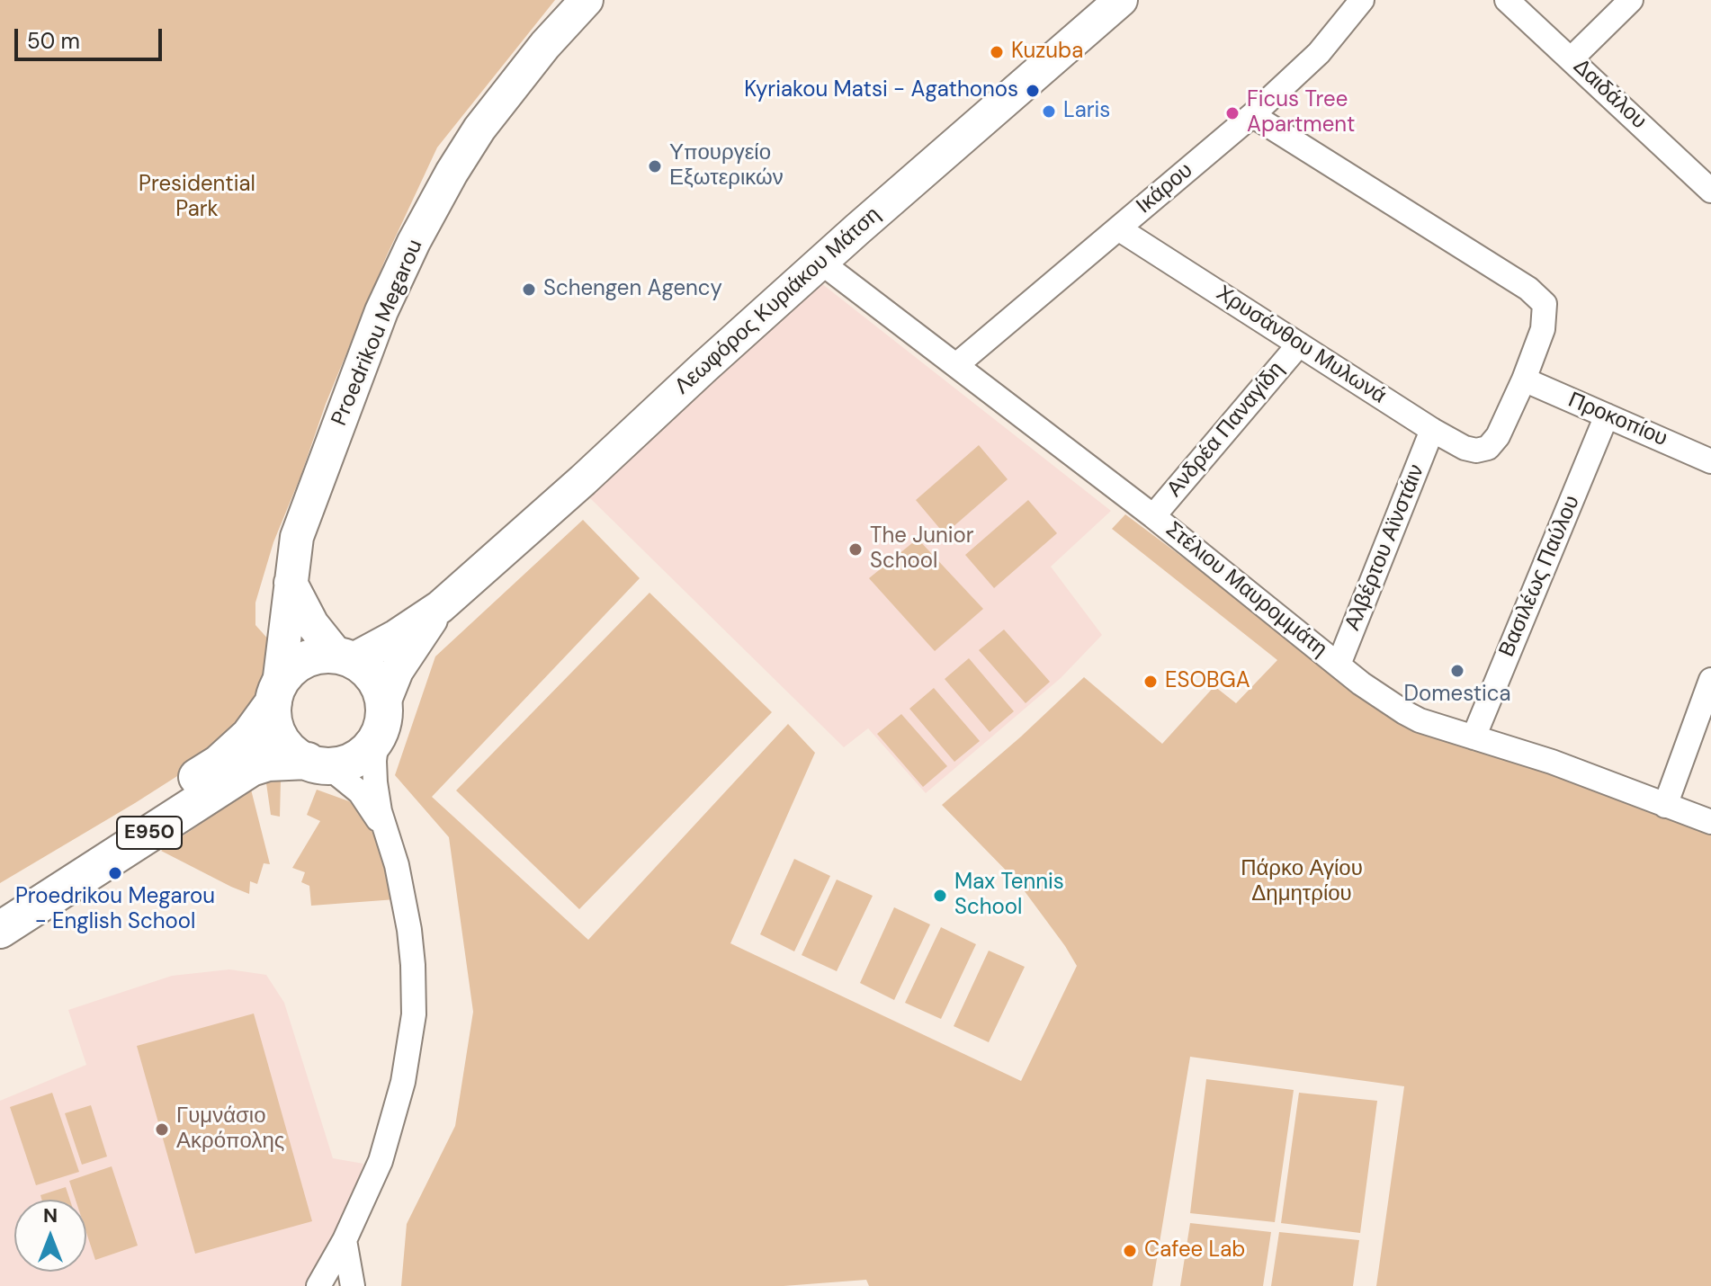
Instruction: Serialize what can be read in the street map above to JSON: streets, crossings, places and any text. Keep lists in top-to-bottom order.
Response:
{
  "streets": {
    "main road": ["Λεωφόρος Κυριάκου Μάτση", "Proedrikou Megarou", "E950"],
    "street": [
      "Δαιδάλου",
      "Ικάρου",
      "Χρυσάνθου Μυλωνά",
      "Προκοπίου",
      "Ανδρέα Παναγίδη",
      "Αλβέρτου Αϊνστάιν",
      "Βασιλέως Παύλου",
      "Στέλιου Μαυρομμάτη"
    ]
  },
  "crossings": [
    ["Ικάρου", "Χρυσάνθου Μυλωνά"],
    ["Ικάρου", "Στέλιου Μαυρομμάτη"],
    ["Λεωφόρος Κυριάκου Μάτση", "Proedrikou Megarou"],
    ["Λεωφόρος Κυριάκου Μάτση", "Στέλιου Μαυρομμάτη"],
    ["Λεωφόρος Κυριάκου Μάτση", "E950"],
    ["Proedrikou Megarou", "E950"],
    ["Χρυσάνθου Μυλωνά", "Προκοπίου"],
    ["Χρυσάνθου Μυλωνά", "Ανδρέα Παναγίδη"],
    ["Χρυσάνθου Μυλωνά", "Αλβέρτου Αϊνστάιν"],
    ["Προκοπίου", "Βασιλέως Παύλου"],
    ["Ανδρέα Παναγίδη", "Στέλιου Μαυρομμάτη"],
    ["Αλβέρτου Αϊνστάιν", "Στέλιου Μαυρομμάτη"],
    ["Βασιλέως Παύλου", "Στέλιου Μαυρομμάτη"]
  ],
  "parks": ["Presidential Park", "Πάρκο Αγίου Δημητρίου"],
  "places": [
    "Kuzuba",
    "Kyriakou Matsi - Agathonos",
    "Laris",
    "Ficus Tree Apartment",
    "Υπουργείο Εξωτερικών",
    "Schengen Agency",
    "The Junior School",
    "Domestica",
    "ESOBGA",
    "Proedrikou Megarou - English School",
    "Max Tennis School",
    "Γυμνάσιο Ακρόπολης",
    "Cafee Lab"
  ],
  "scale_bar": "50 m",
  "north": "top"
}
